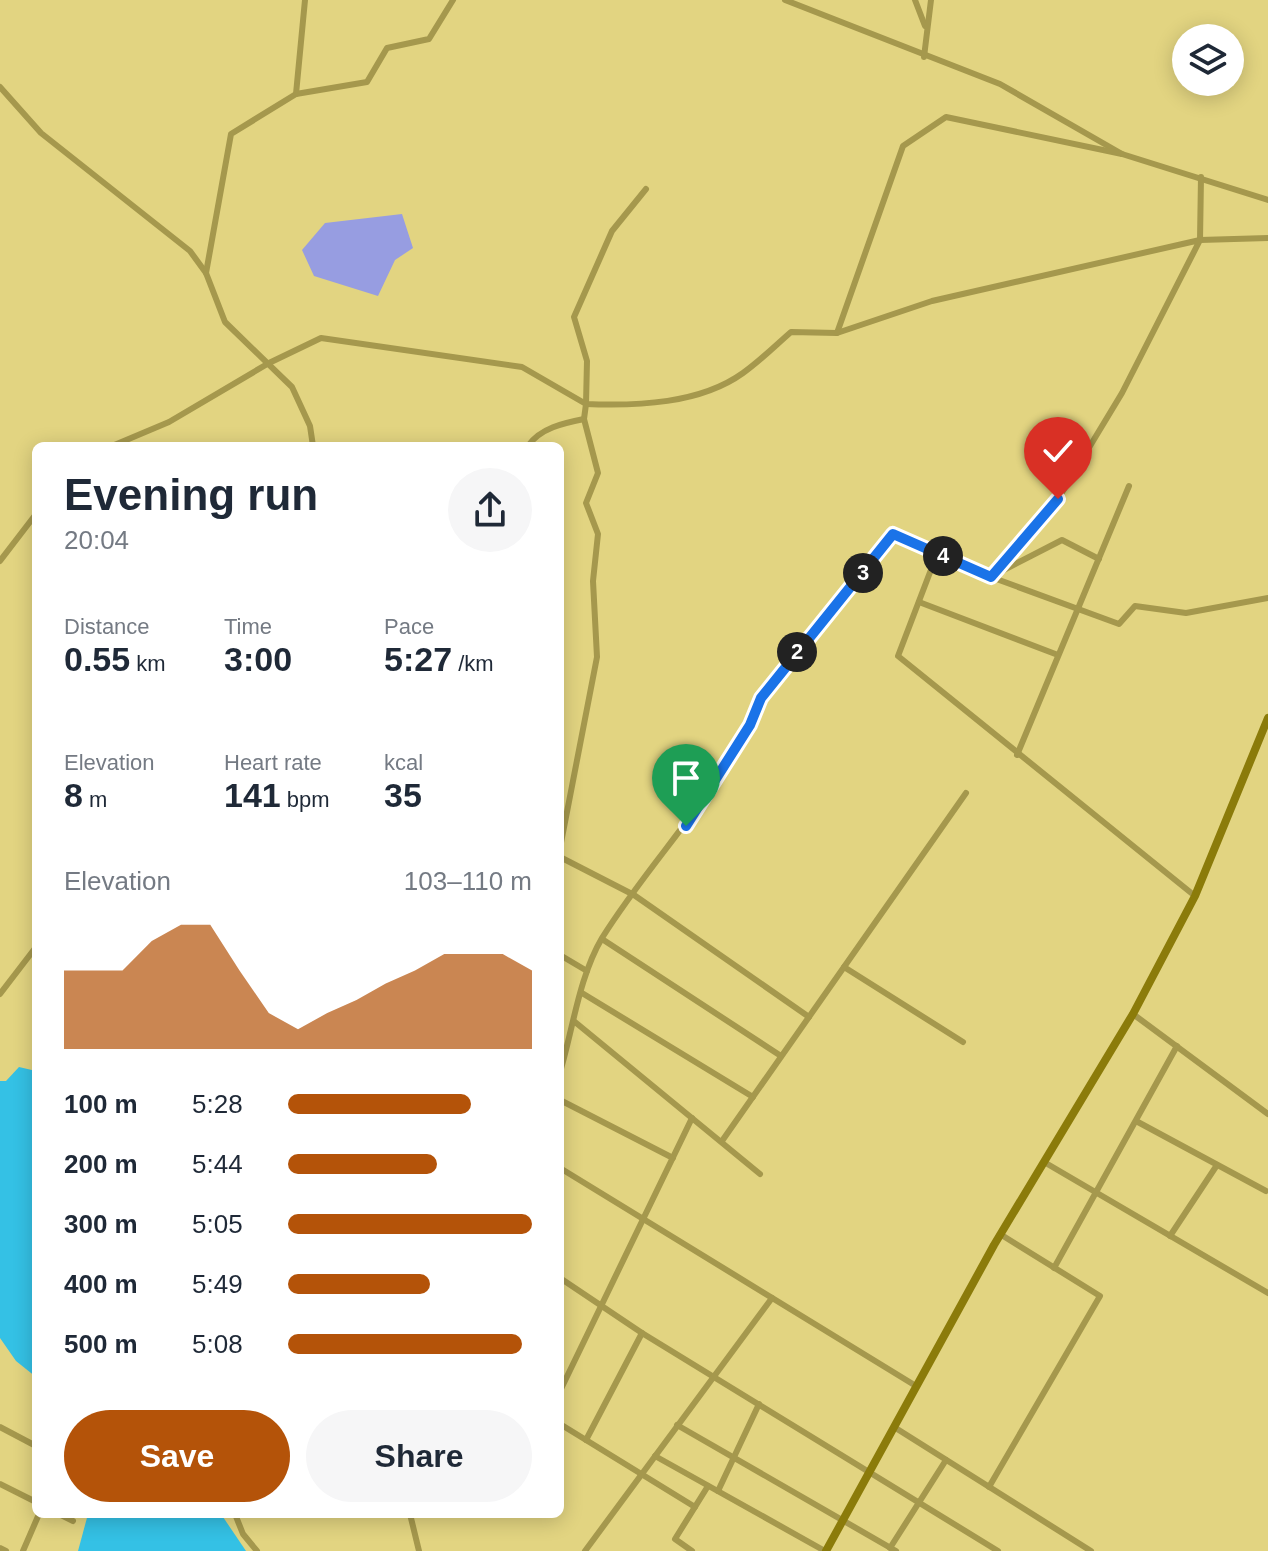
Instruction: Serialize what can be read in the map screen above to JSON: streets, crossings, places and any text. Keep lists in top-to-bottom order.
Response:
{
  "page": {
    "heading": ["Evening run", "20:04"],
    "pins": ["4", "3", "2"],
    "stats": [
      ["Distance", "0.55 km"],
      ["Time", "3:00"],
      ["Pace", "5:27 /km"],
      ["Elevation", "8 m"],
      ["Heart rate", "141 bpm"],
      ["kcal", "35"]
    ],
    "chart": ["Elevation", "103–110 m"],
    "list": [
      {
        "name": "100 m",
        "note": "5:28"
      },
      {
        "name": "200 m",
        "note": "5:44"
      },
      {
        "name": "300 m",
        "note": "5:05"
      },
      {
        "name": "400 m",
        "note": "5:49"
      },
      {
        "name": "500 m",
        "note": "5:08"
      }
    ],
    "buttons": ["Save", "Share"]
  }
}
